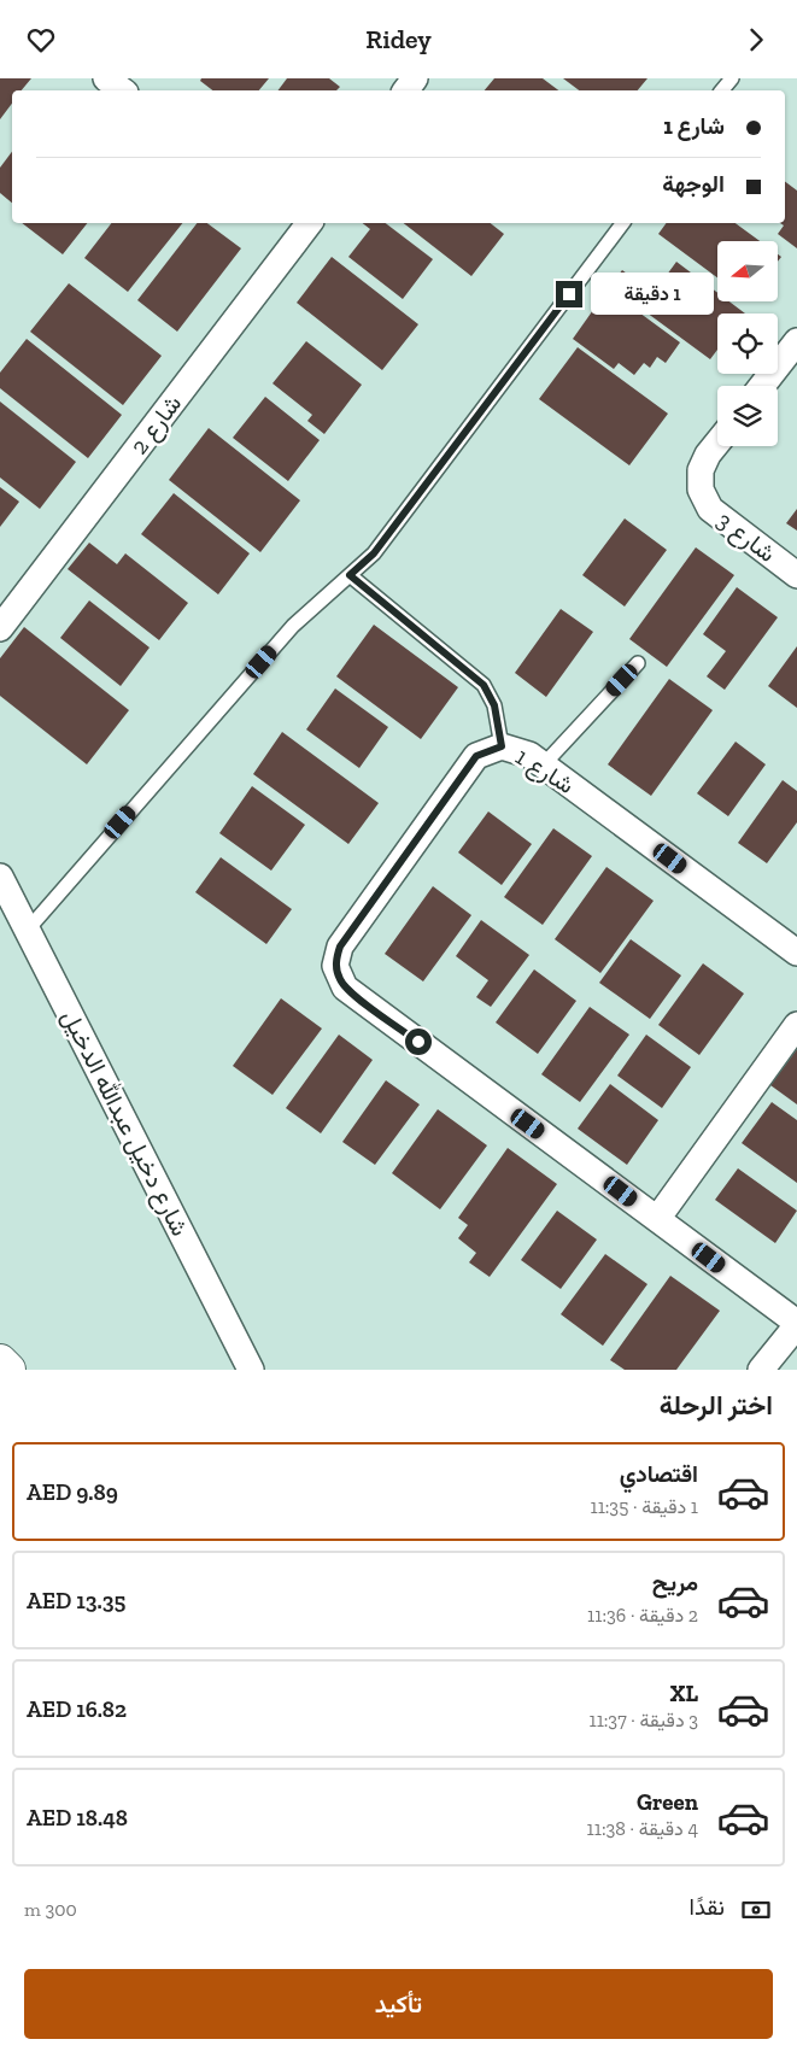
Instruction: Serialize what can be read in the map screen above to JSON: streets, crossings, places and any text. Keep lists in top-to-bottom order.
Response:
{
  "streets": {
    "street": [
      "شارع 2",
      "شارع 3",
      "شارع 1",
      "شارع دخيل عبدالله الدخيل"
    ]
  },
  "north": "left",
  "page": {
    "header": "Ridey",
    "banner": ["شارع 1", "الوجهة"],
    "bubble": "1 دقيقة",
    "heading": "اختر الرحلة",
    "list": [
      {
        "name": "اقتصادي",
        "note": "1 دقيقة · 11:35",
        "value": "AED 9.89"
      },
      {
        "name": "مريح",
        "note": "2 دقيقة · 11:36",
        "value": "AED 13.35"
      },
      {
        "name": "XL",
        "note": "3 دقيقة · 11:37",
        "value": "AED 16.82"
      },
      {
        "name": "Green",
        "note": "4 دقيقة · 11:38",
        "value": "AED 18.48"
      }
    ],
    "pay": ["نقدًا", "300 m"],
    "buttons": "تأكيد"
  }
}
